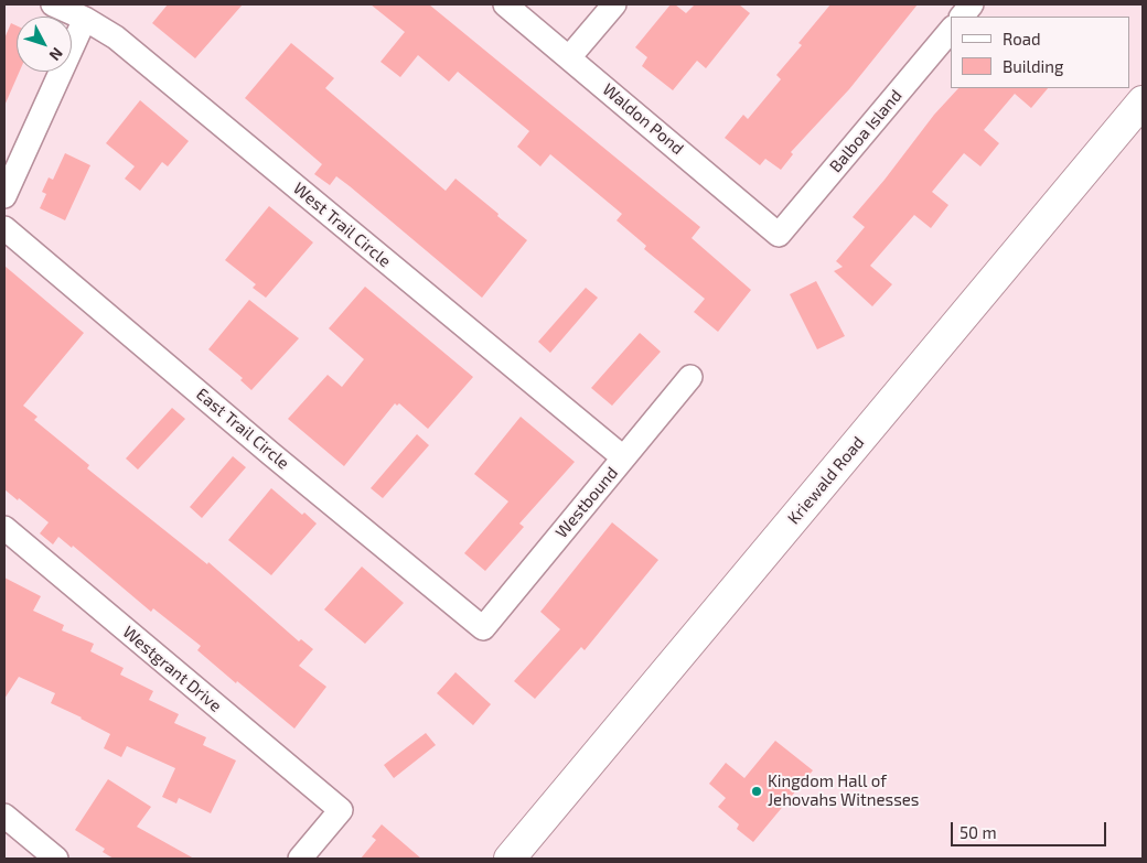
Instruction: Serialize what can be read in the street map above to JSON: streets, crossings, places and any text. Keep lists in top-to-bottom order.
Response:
{
  "streets": {
    "street": [
      "Waldon Pond",
      "Balboa Island",
      "West Trail Circle",
      "East Trail Circle",
      "Kriewald Road",
      "Westbound",
      "Westgrant Drive"
    ]
  },
  "crossings": [
    ["Waldon Pond", "Balboa Island"],
    ["West Trail Circle", "Westbound"],
    ["East Trail Circle", "Westbound"]
  ],
  "places": ["Kingdom Hall of Jehovahs Witnesses"],
  "legend": ["Road", "Building"],
  "scale_bar": "50 m",
  "north": "bottom right"
}
